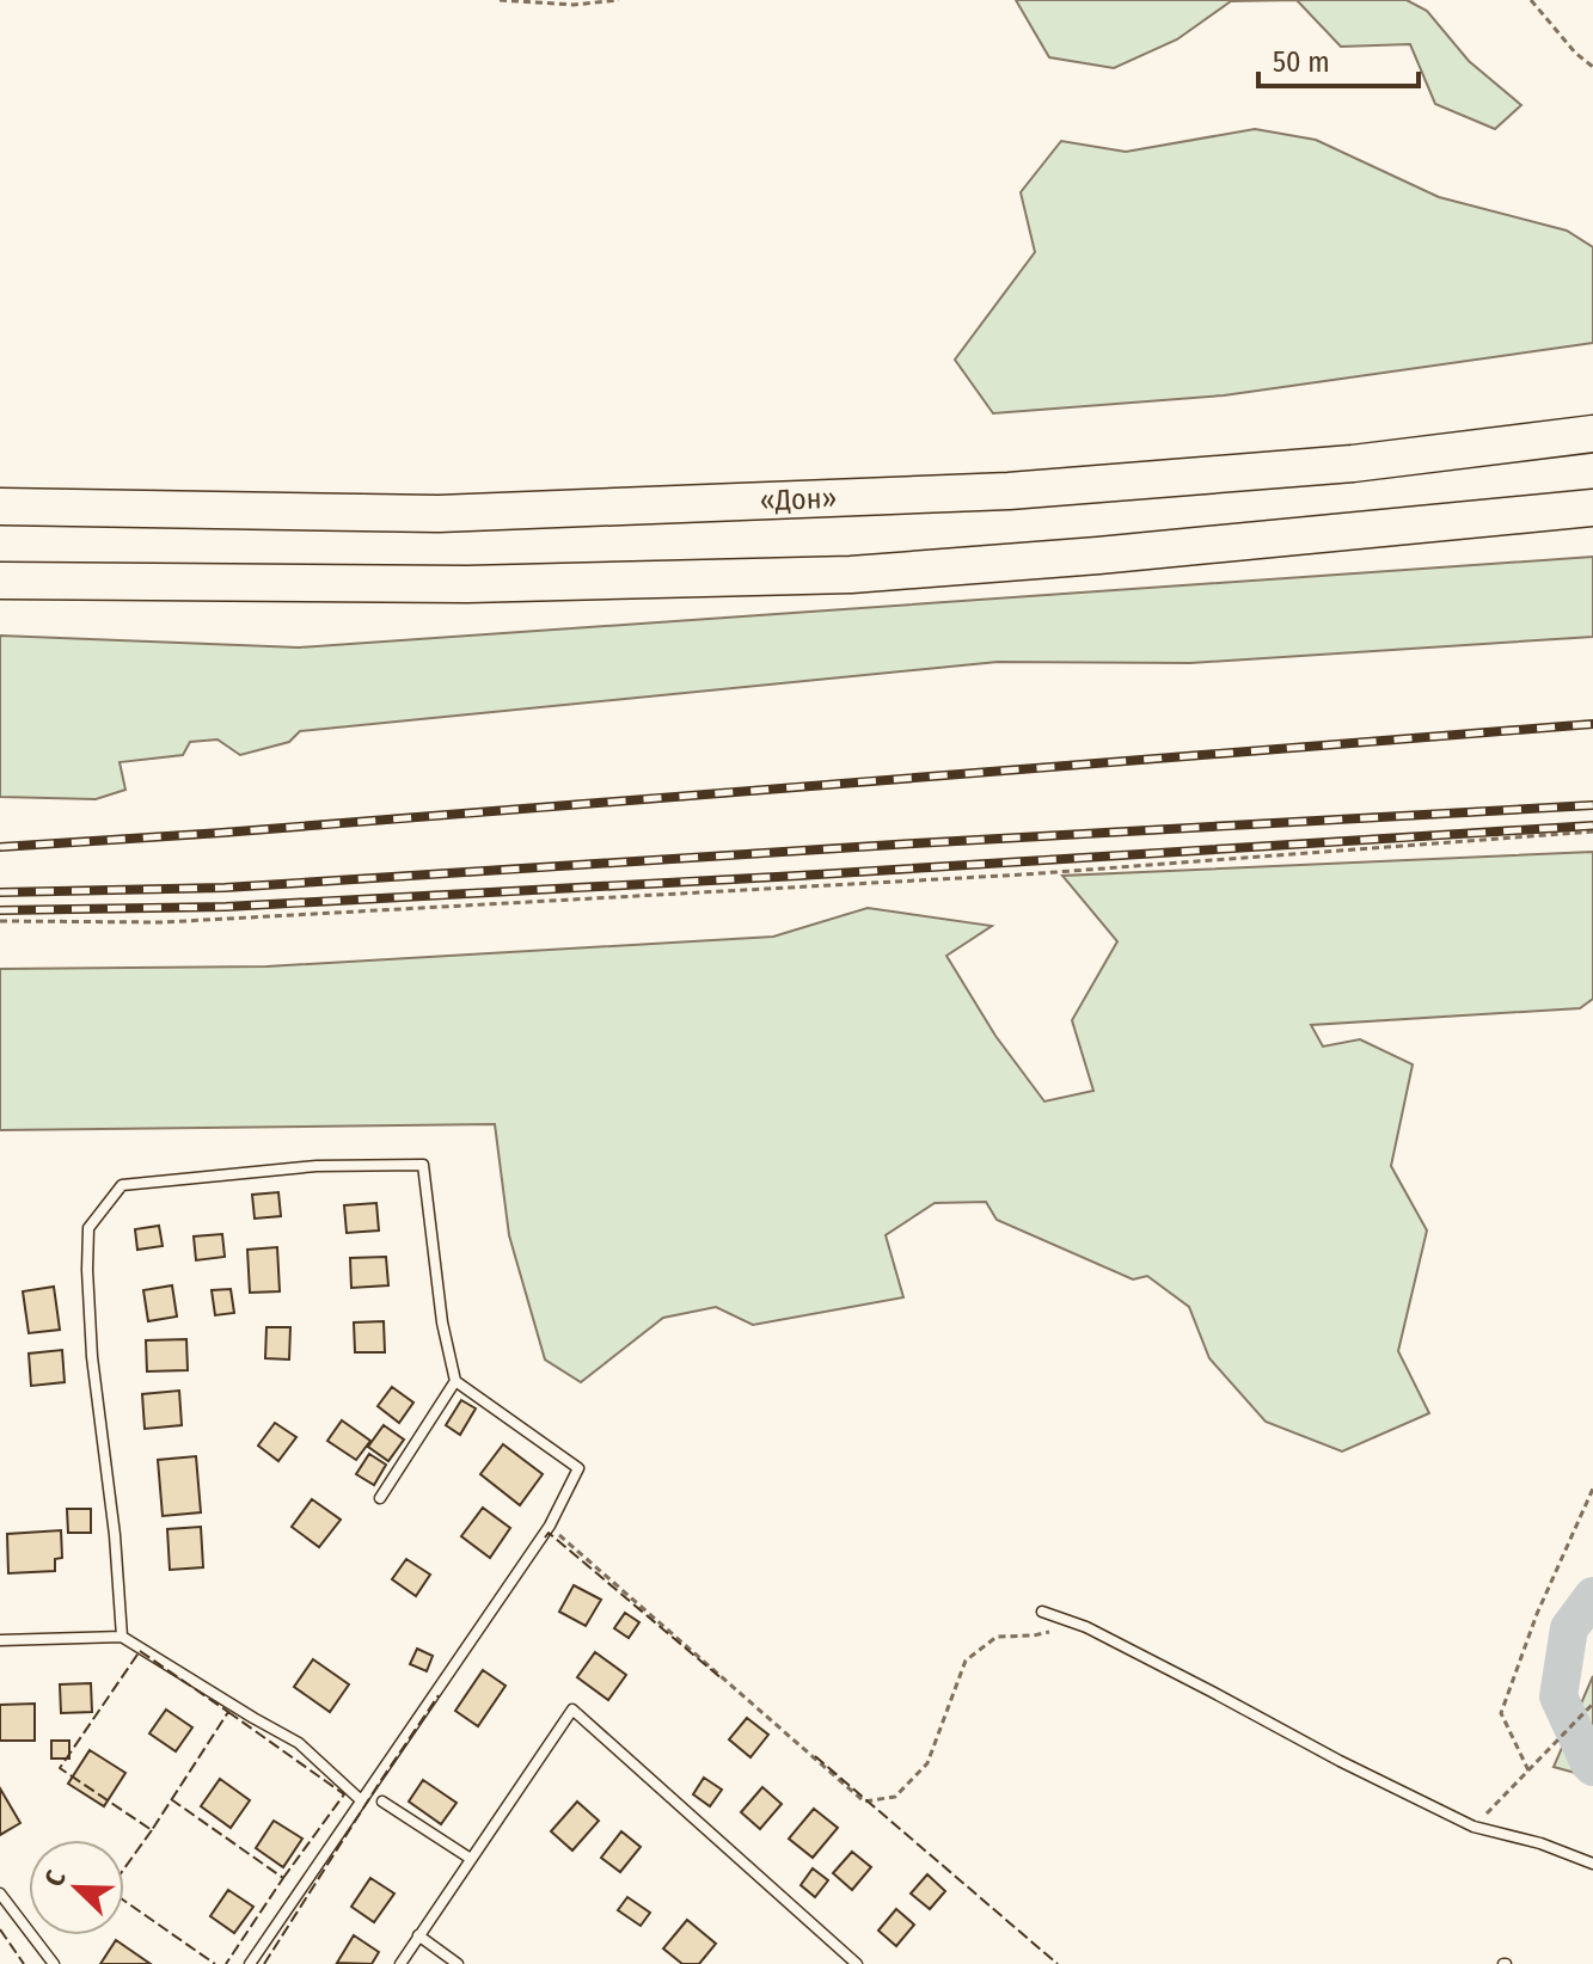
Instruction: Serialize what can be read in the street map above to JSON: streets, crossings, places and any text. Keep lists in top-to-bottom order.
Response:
{
  "streets": {
    "highway": ["«Дон»"]
  },
  "scale_bar": "50 m",
  "north": "top left"
}
